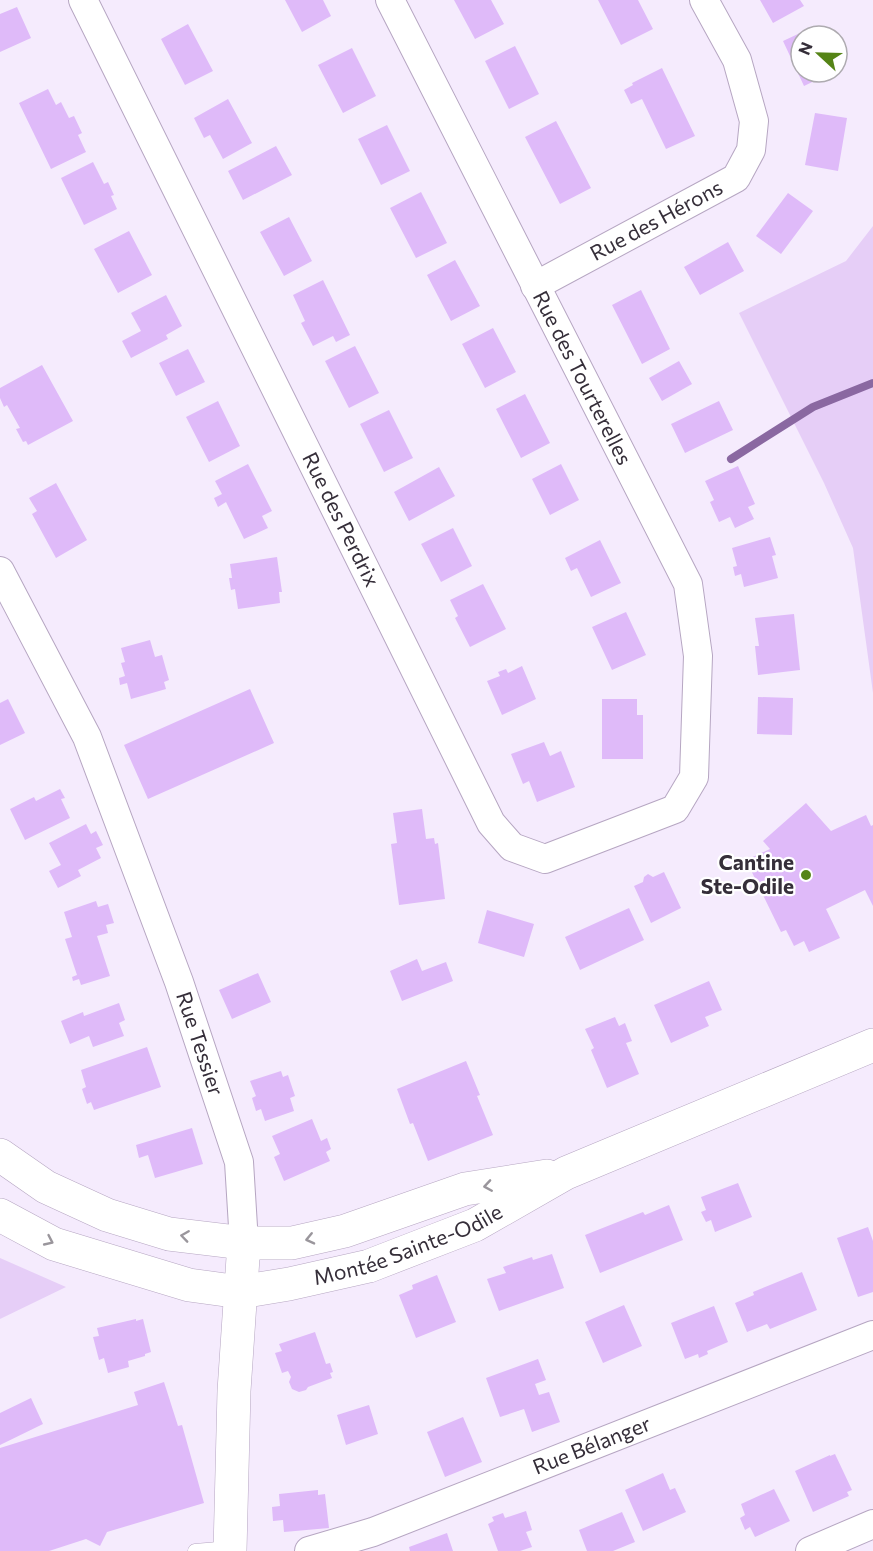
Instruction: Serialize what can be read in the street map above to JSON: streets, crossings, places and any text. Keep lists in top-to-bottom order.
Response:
{
  "streets": {
    "main road": ["Rue Tessier", "Montée Sainte-Odile"],
    "street": [
      "Rue des Hérons",
      "Rue des Tourterelles",
      "Rue des Perdrix",
      "Rue Bélanger"
    ]
  },
  "crossings": [
    ["Rue des Hérons", "Rue des Tourterelles"],
    ["Rue des Tourterelles", "Rue des Perdrix"],
    ["Rue Tessier", "Montée Sainte-Odile"]
  ],
  "places": ["Cantine Ste-Odile"],
  "north": "left"
}
